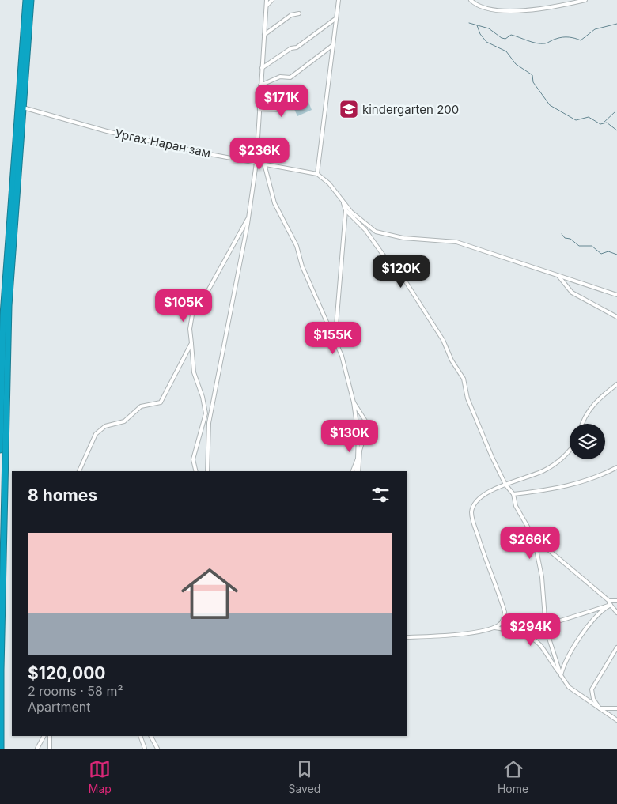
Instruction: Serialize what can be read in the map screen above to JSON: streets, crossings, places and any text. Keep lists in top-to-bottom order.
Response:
{
  "streets": {
    "street": ["Ургах Наран зам"]
  },
  "places": {
    "school or university": ["kindergarten 200"]
  },
  "page": {
    "price": [
      "$171K",
      "$236K",
      "$120K",
      "$105K",
      "$155K",
      "$130K",
      "$266K",
      "$294K"
    ],
    "heading": "8 homes",
    "list": [
      {
        "name": "$120,000",
        "note": "2 rooms · 58 m² · Apartment"
      }
    ],
    "tabs": ["Map", "Saved", "Home"]
  }
}
